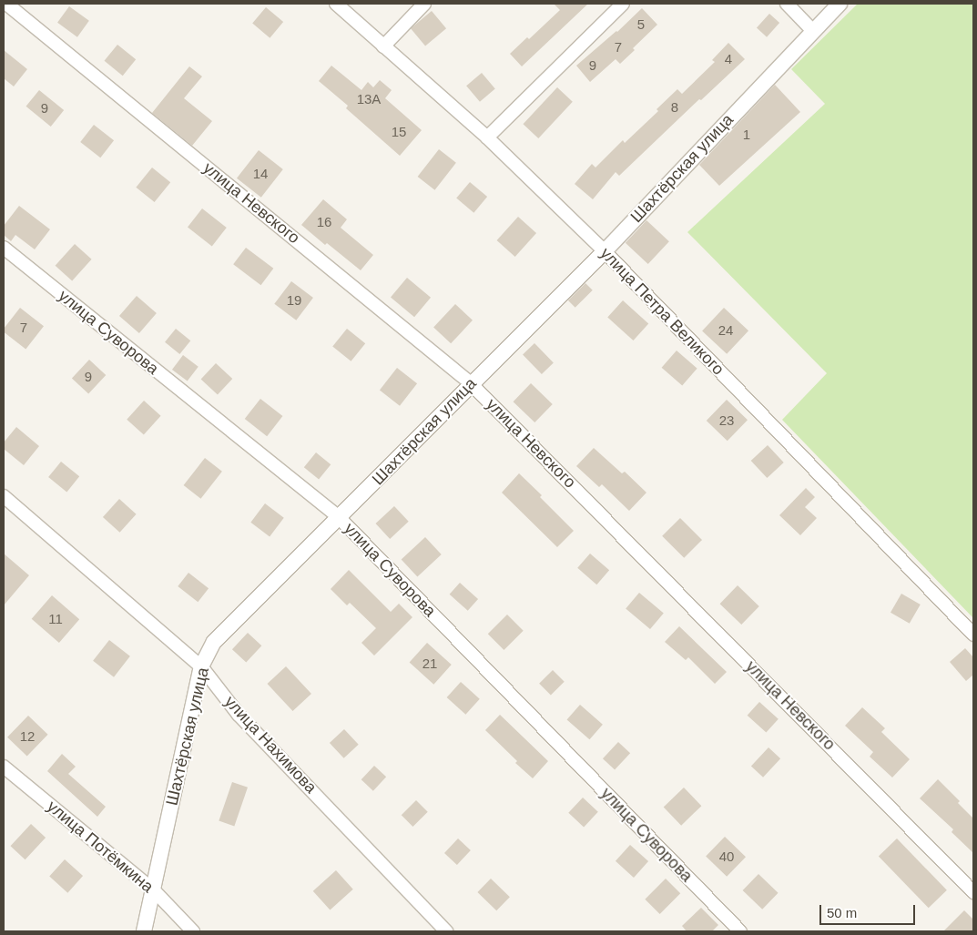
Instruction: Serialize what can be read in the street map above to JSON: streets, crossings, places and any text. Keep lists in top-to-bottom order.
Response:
{
  "streets": {
    "street": [
      "Шахтёрская улица",
      "улица Невского",
      "улица Петра Великого",
      "улица Суворова",
      "улица Нахимова",
      "улица Потёмкина"
    ]
  },
  "crossings": [
    ["Шахтёрская улица", "улица Невского"],
    ["Шахтёрская улица", "улица Петра Великого"],
    ["Шахтёрская улица", "улица Суворова"],
    ["Шахтёрская улица", "улица Нахимова"],
    ["Шахтёрская улица", "улица Потёмкина"]
  ],
  "house_numbers": [
    "5",
    "7",
    "4",
    "9",
    "13А",
    "8",
    "9",
    "15",
    "1",
    "14",
    "16",
    "19",
    "7",
    "24",
    "9",
    "23",
    "11",
    "21",
    "12",
    "40"
  ],
  "scale_bar": "50 m"
}
